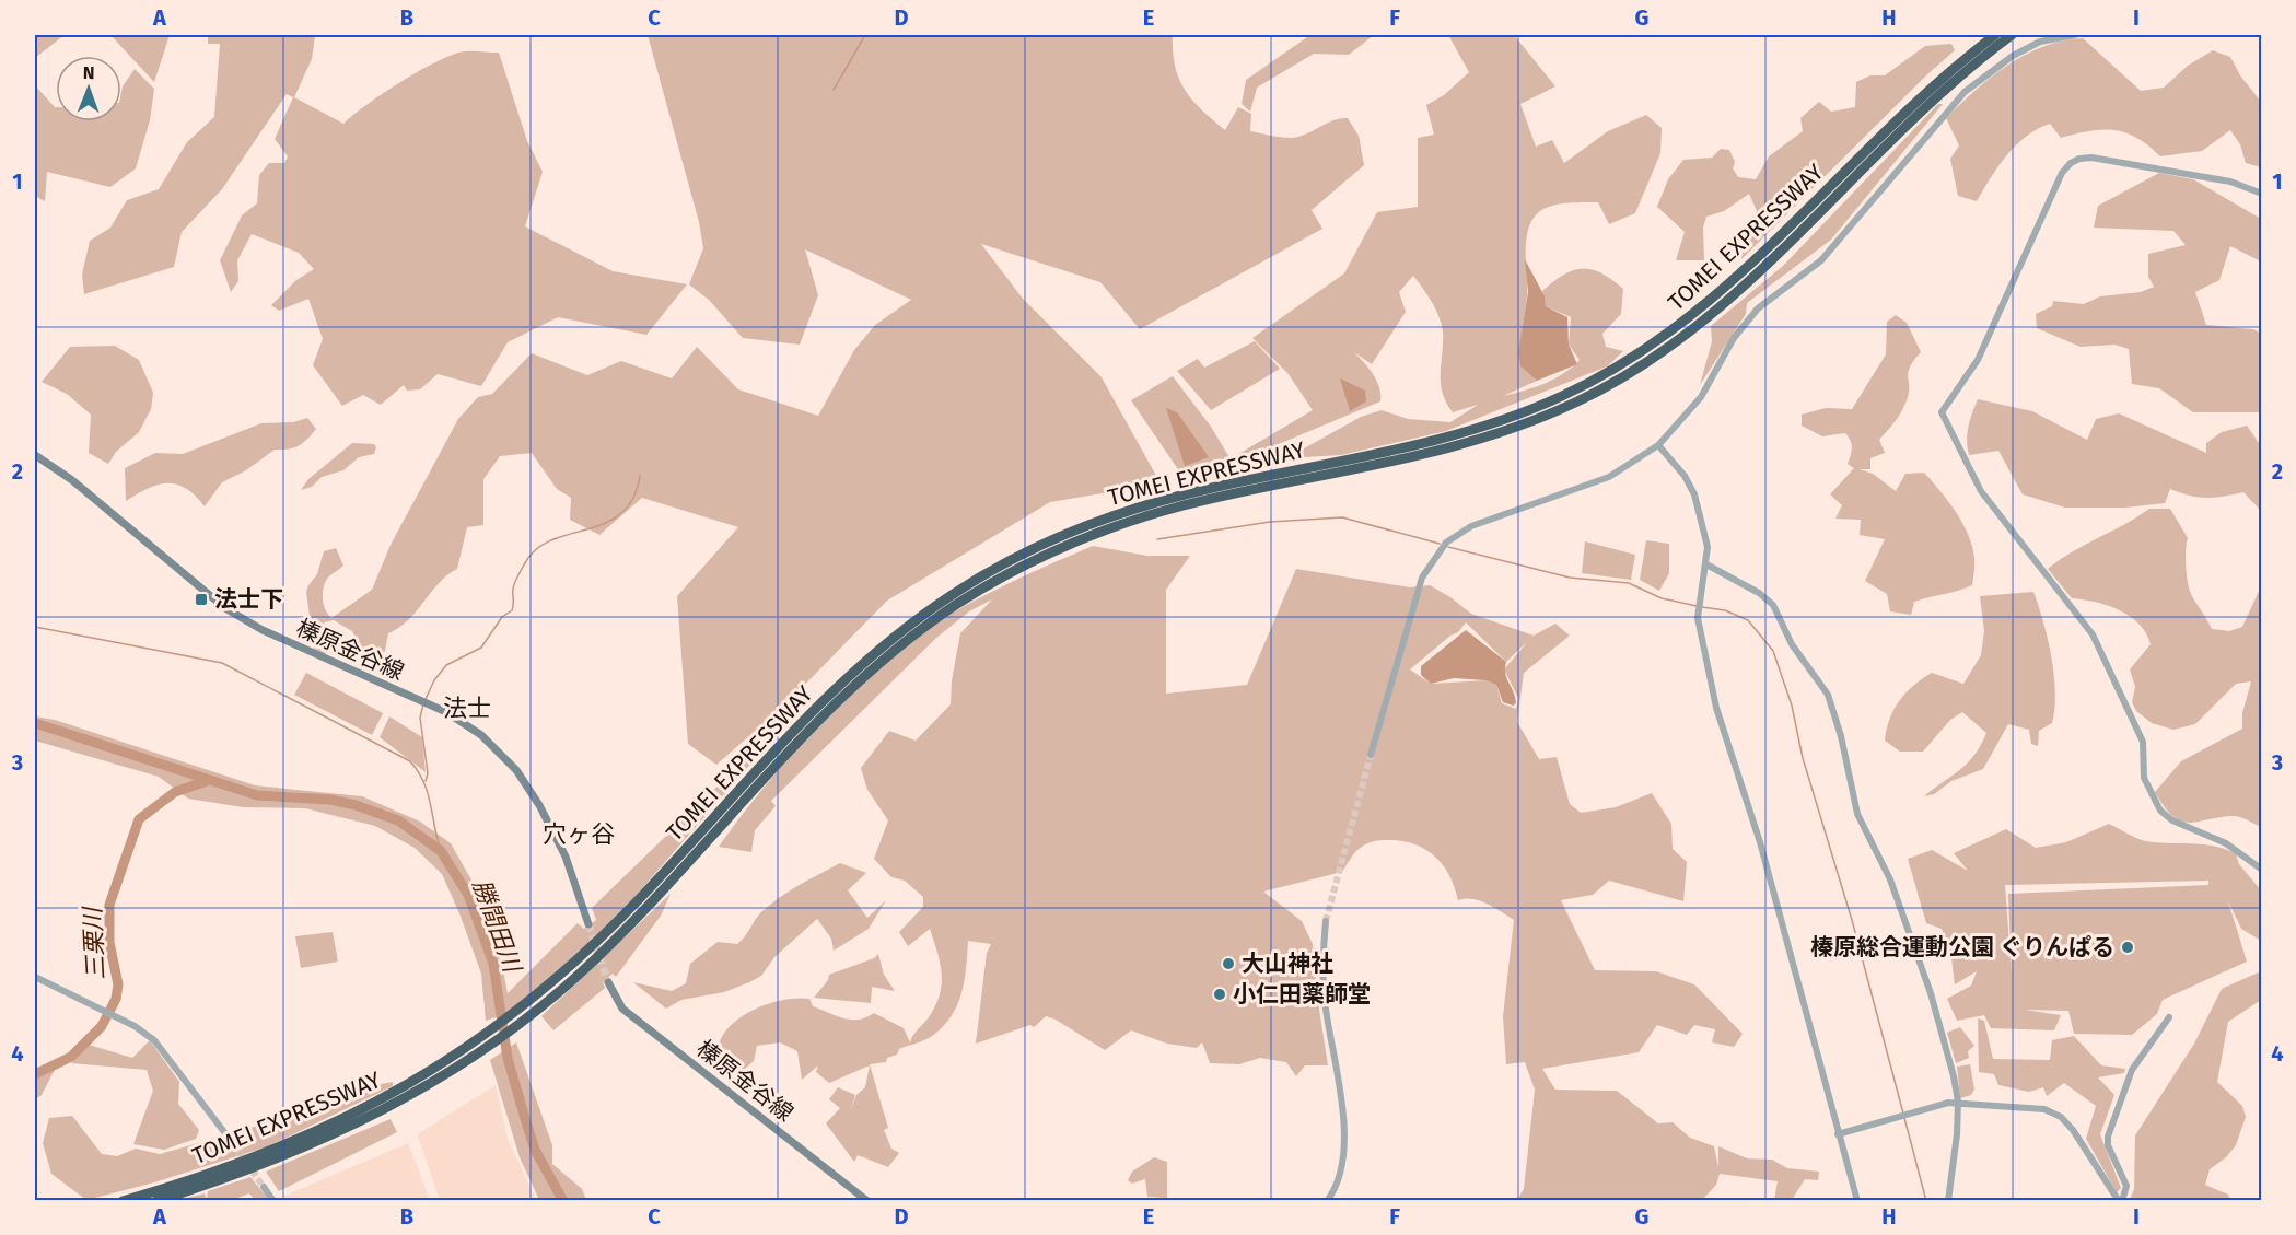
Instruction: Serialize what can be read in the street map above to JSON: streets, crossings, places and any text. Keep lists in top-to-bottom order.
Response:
{
  "streets": {
    "highway": ["TOMEI EXPRESSWAY"],
    "main road": ["榛原金谷線"]
  },
  "districts": ["法士", "穴ヶ谷"],
  "water": ["勝間田川", "三栗川"],
  "places": {
    "transit": ["法士下"],
    "other": ["榛原総合運動公園 ぐりんぱる", "大山神社", "小仁田薬師堂"]
  },
  "north": "top",
  "grid": {
    "columns": [
      "A",
      "B",
      "C",
      "D",
      "E",
      "F",
      "G",
      "H",
      "I"
    ],
    "rows": [
      "1",
      "2",
      "3",
      "4"
    ]
  }
}
